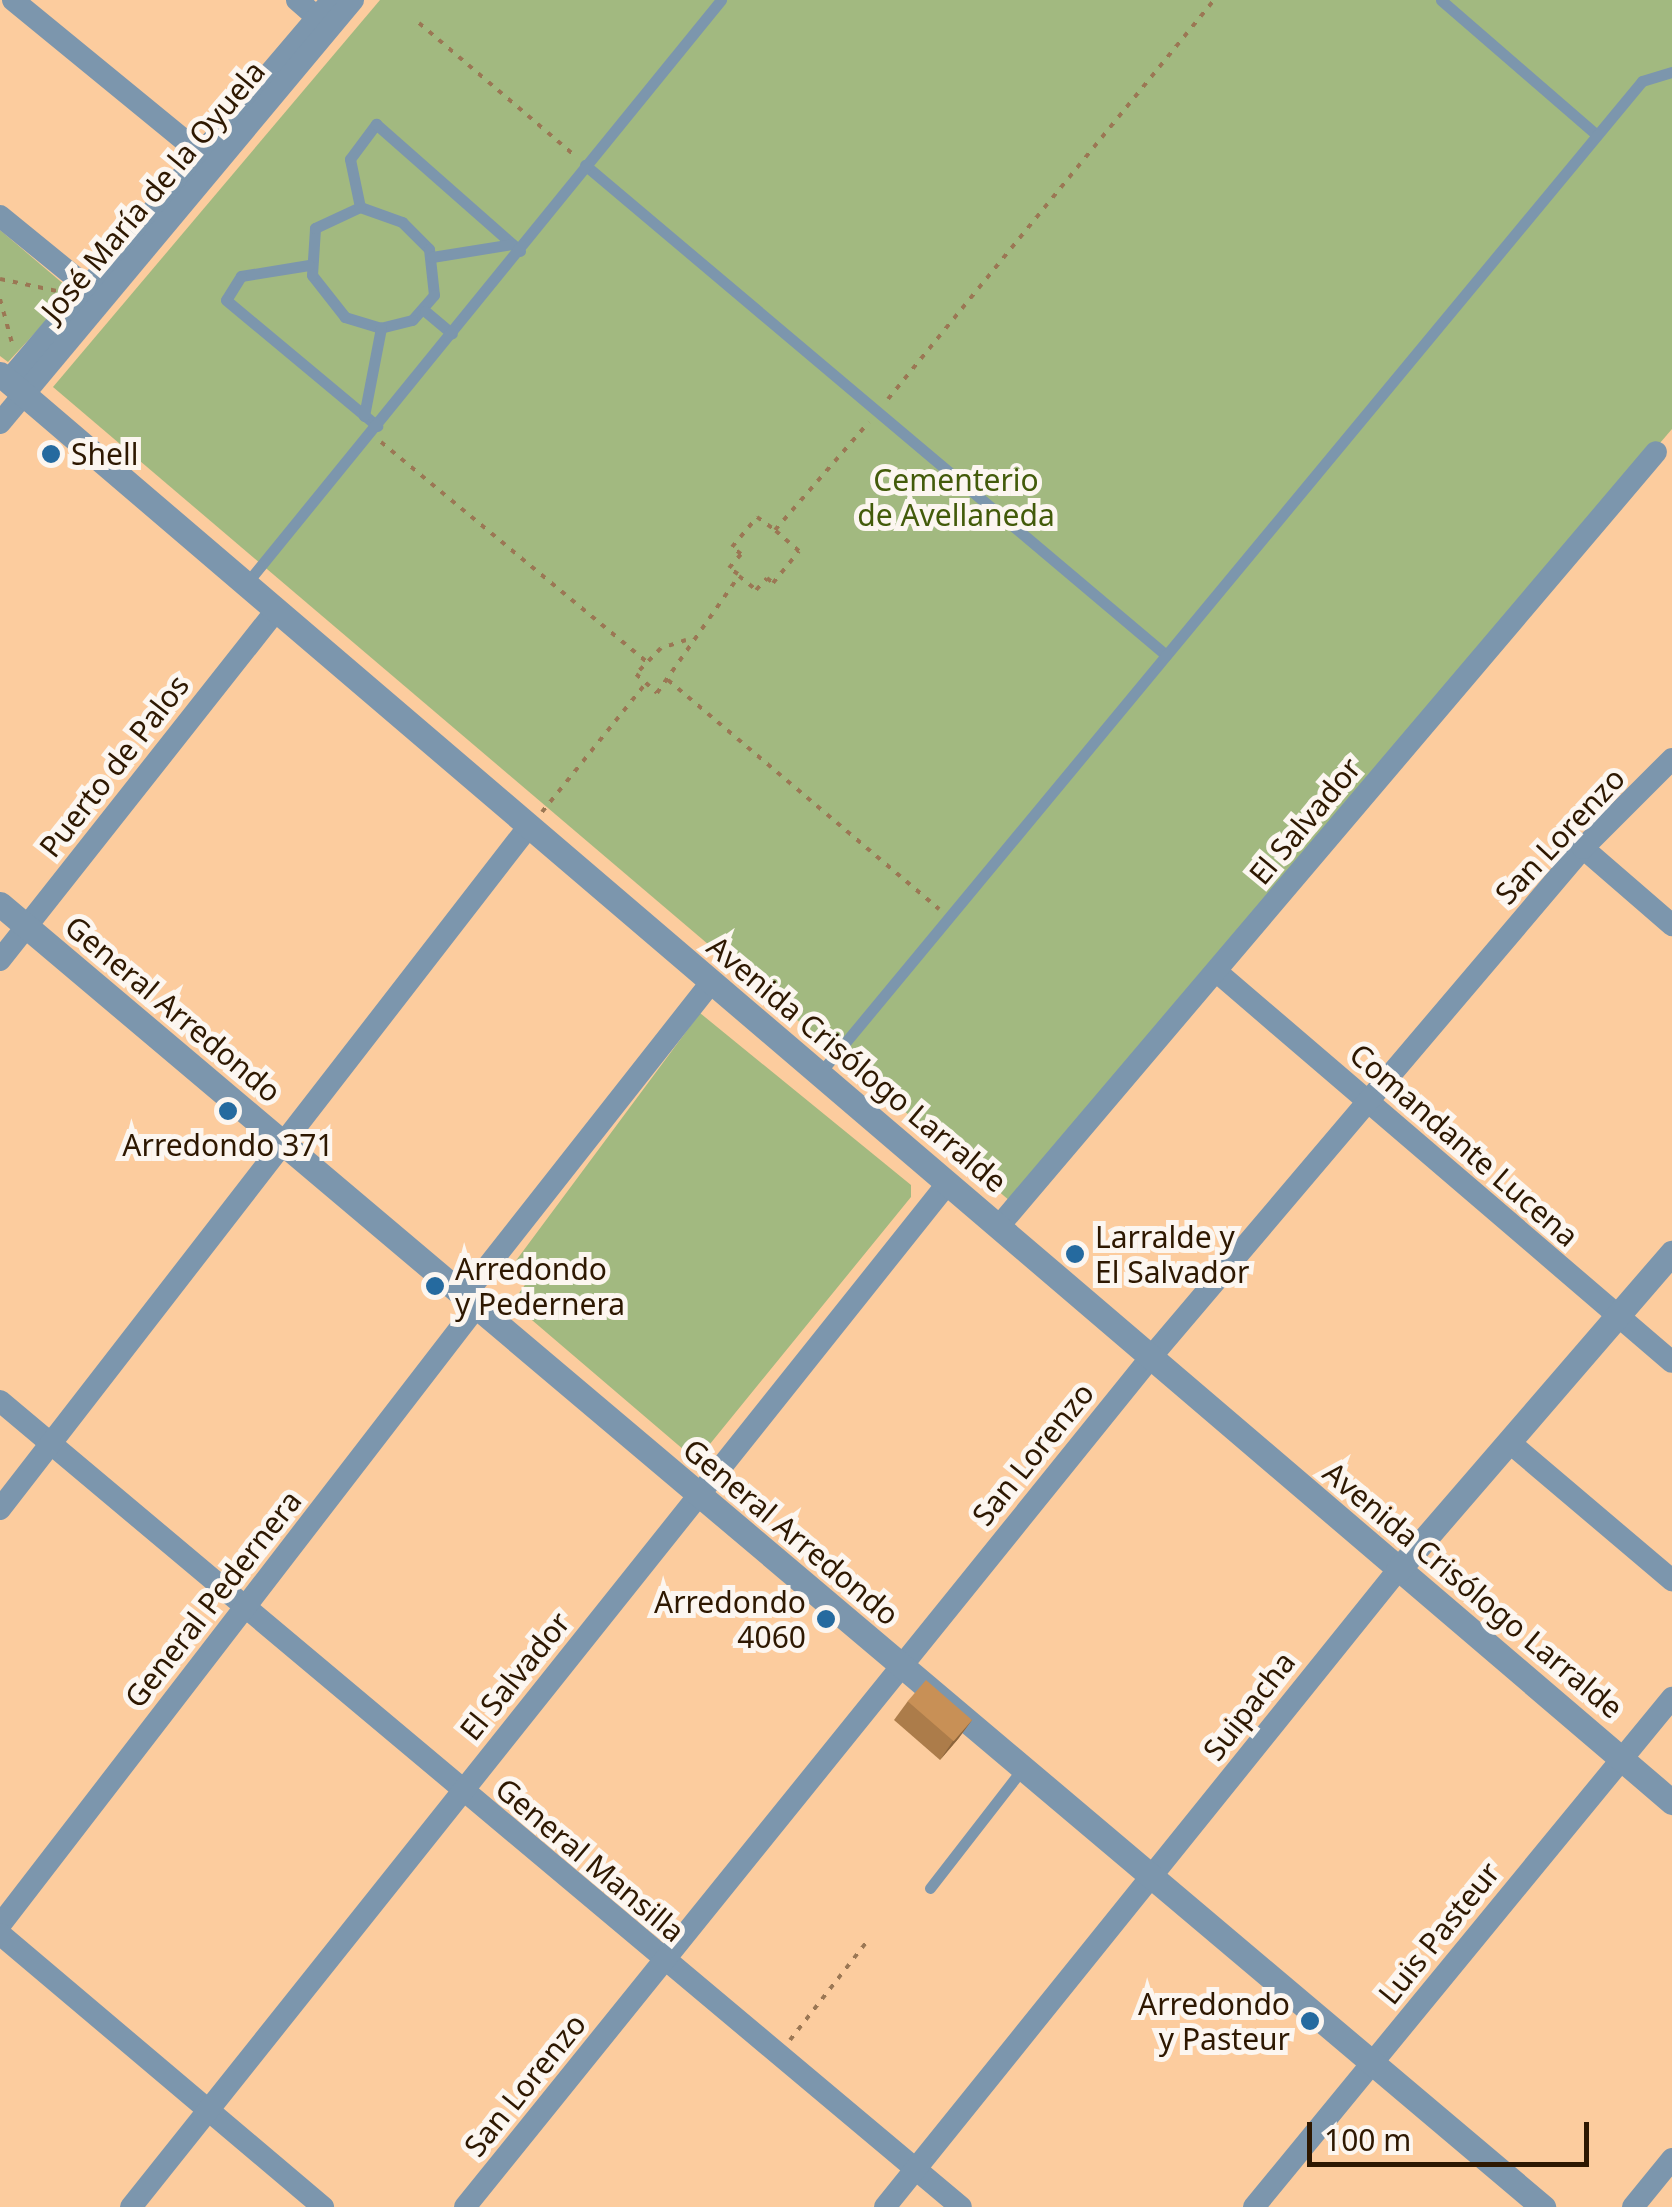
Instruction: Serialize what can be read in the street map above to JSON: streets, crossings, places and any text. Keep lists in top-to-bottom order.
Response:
{
  "streets": {
    "street": [
      "José María de la Oyuela",
      "Puerto de Palos",
      "El Salvador",
      "San Lorenzo",
      "General Arredondo",
      "Avenida Crisólogo Larralde",
      "Comandante Lucena",
      "General Pedernera",
      "Suipacha",
      "General Mansilla",
      "Luis Pasteur"
    ]
  },
  "crossings": [
    ["José María de la Oyuela", "Avenida Crisólogo Larralde"],
    ["Puerto de Palos", "General Arredondo"],
    ["Puerto de Palos", "Avenida Crisólogo Larralde"],
    ["El Salvador", "General Arredondo"],
    ["El Salvador", "Avenida Crisólogo Larralde"],
    ["El Salvador", "Comandante Lucena"],
    ["El Salvador", "General Mansilla"],
    ["San Lorenzo", "General Arredondo"],
    ["San Lorenzo", "Avenida Crisólogo Larralde"],
    ["San Lorenzo", "Comandante Lucena"],
    ["San Lorenzo", "General Mansilla"],
    ["General Arredondo", "General Pedernera"],
    ["General Arredondo", "Suipacha"],
    ["General Arredondo", "Luis Pasteur"],
    ["Avenida Crisólogo Larralde", "General Pedernera"],
    ["Avenida Crisólogo Larralde", "Suipacha"],
    ["Avenida Crisólogo Larralde", "Luis Pasteur"],
    ["Comandante Lucena", "Suipacha"],
    ["General Pedernera", "General Mansilla"],
    ["Suipacha", "General Mansilla"]
  ],
  "parks": ["Cementerio de Avellaneda"],
  "places": [
    "Shell",
    "Arredondo 371",
    "Larralde y El Salvador",
    "Arredondo y Pedernera",
    "Arredondo 4060",
    "Arredondo y Pasteur"
  ],
  "scale_bar": "100 m"
}
